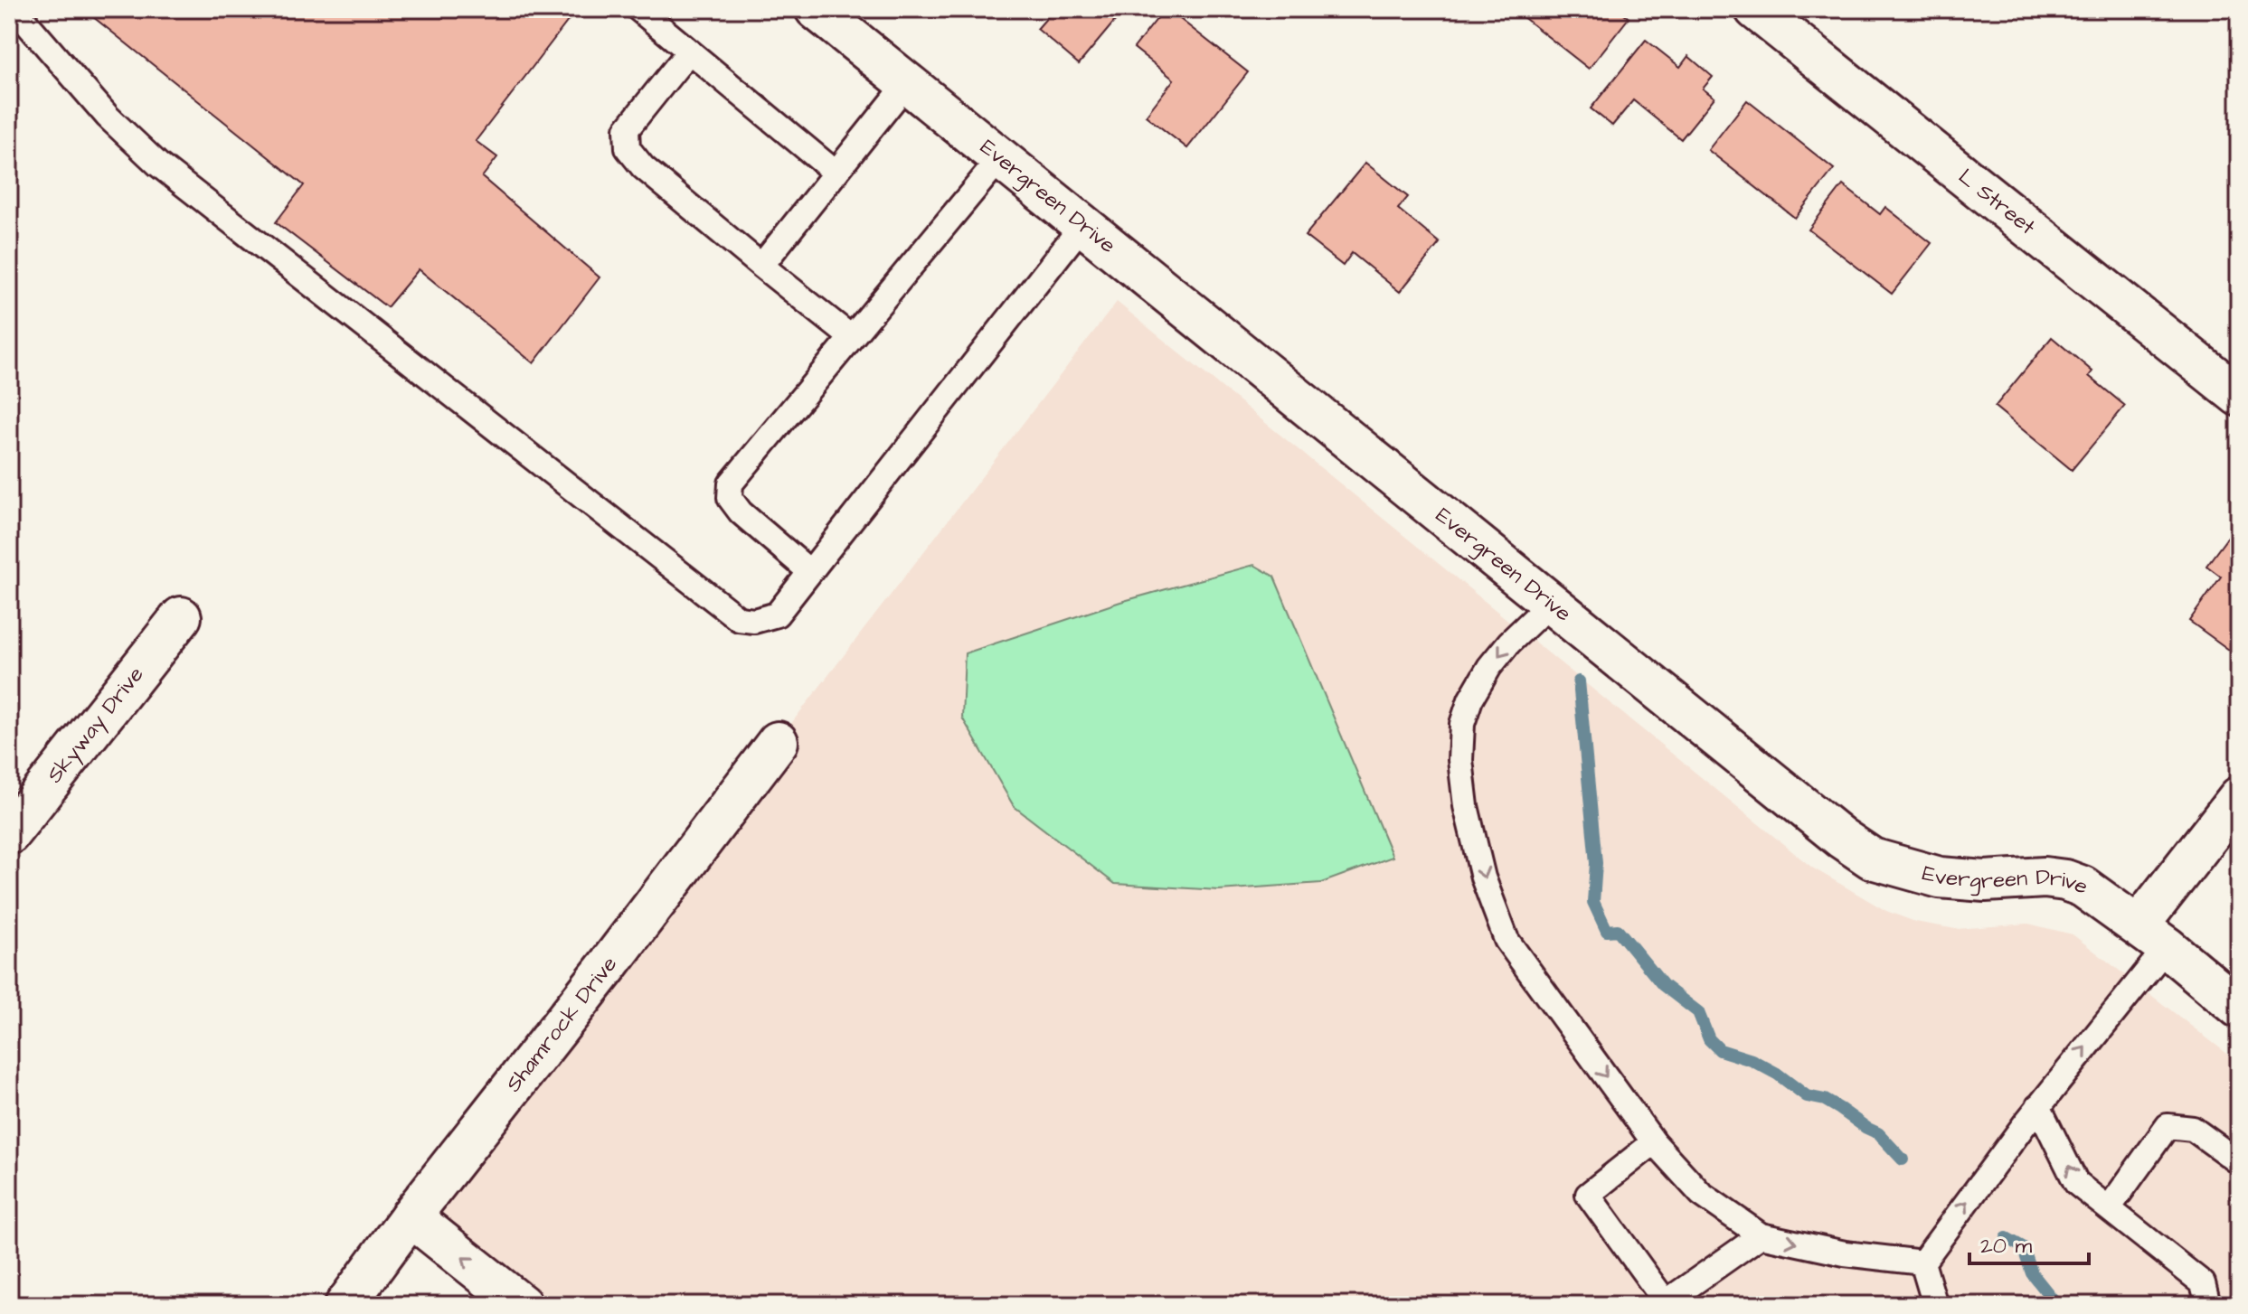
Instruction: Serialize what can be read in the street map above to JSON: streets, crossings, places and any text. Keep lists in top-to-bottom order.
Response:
{
  "streets": {
    "street": [
      "Evergreen Drive",
      "L Street",
      "Skyway Drive",
      "Shamrock Drive"
    ]
  },
  "scale_bar": "20 m"
}
